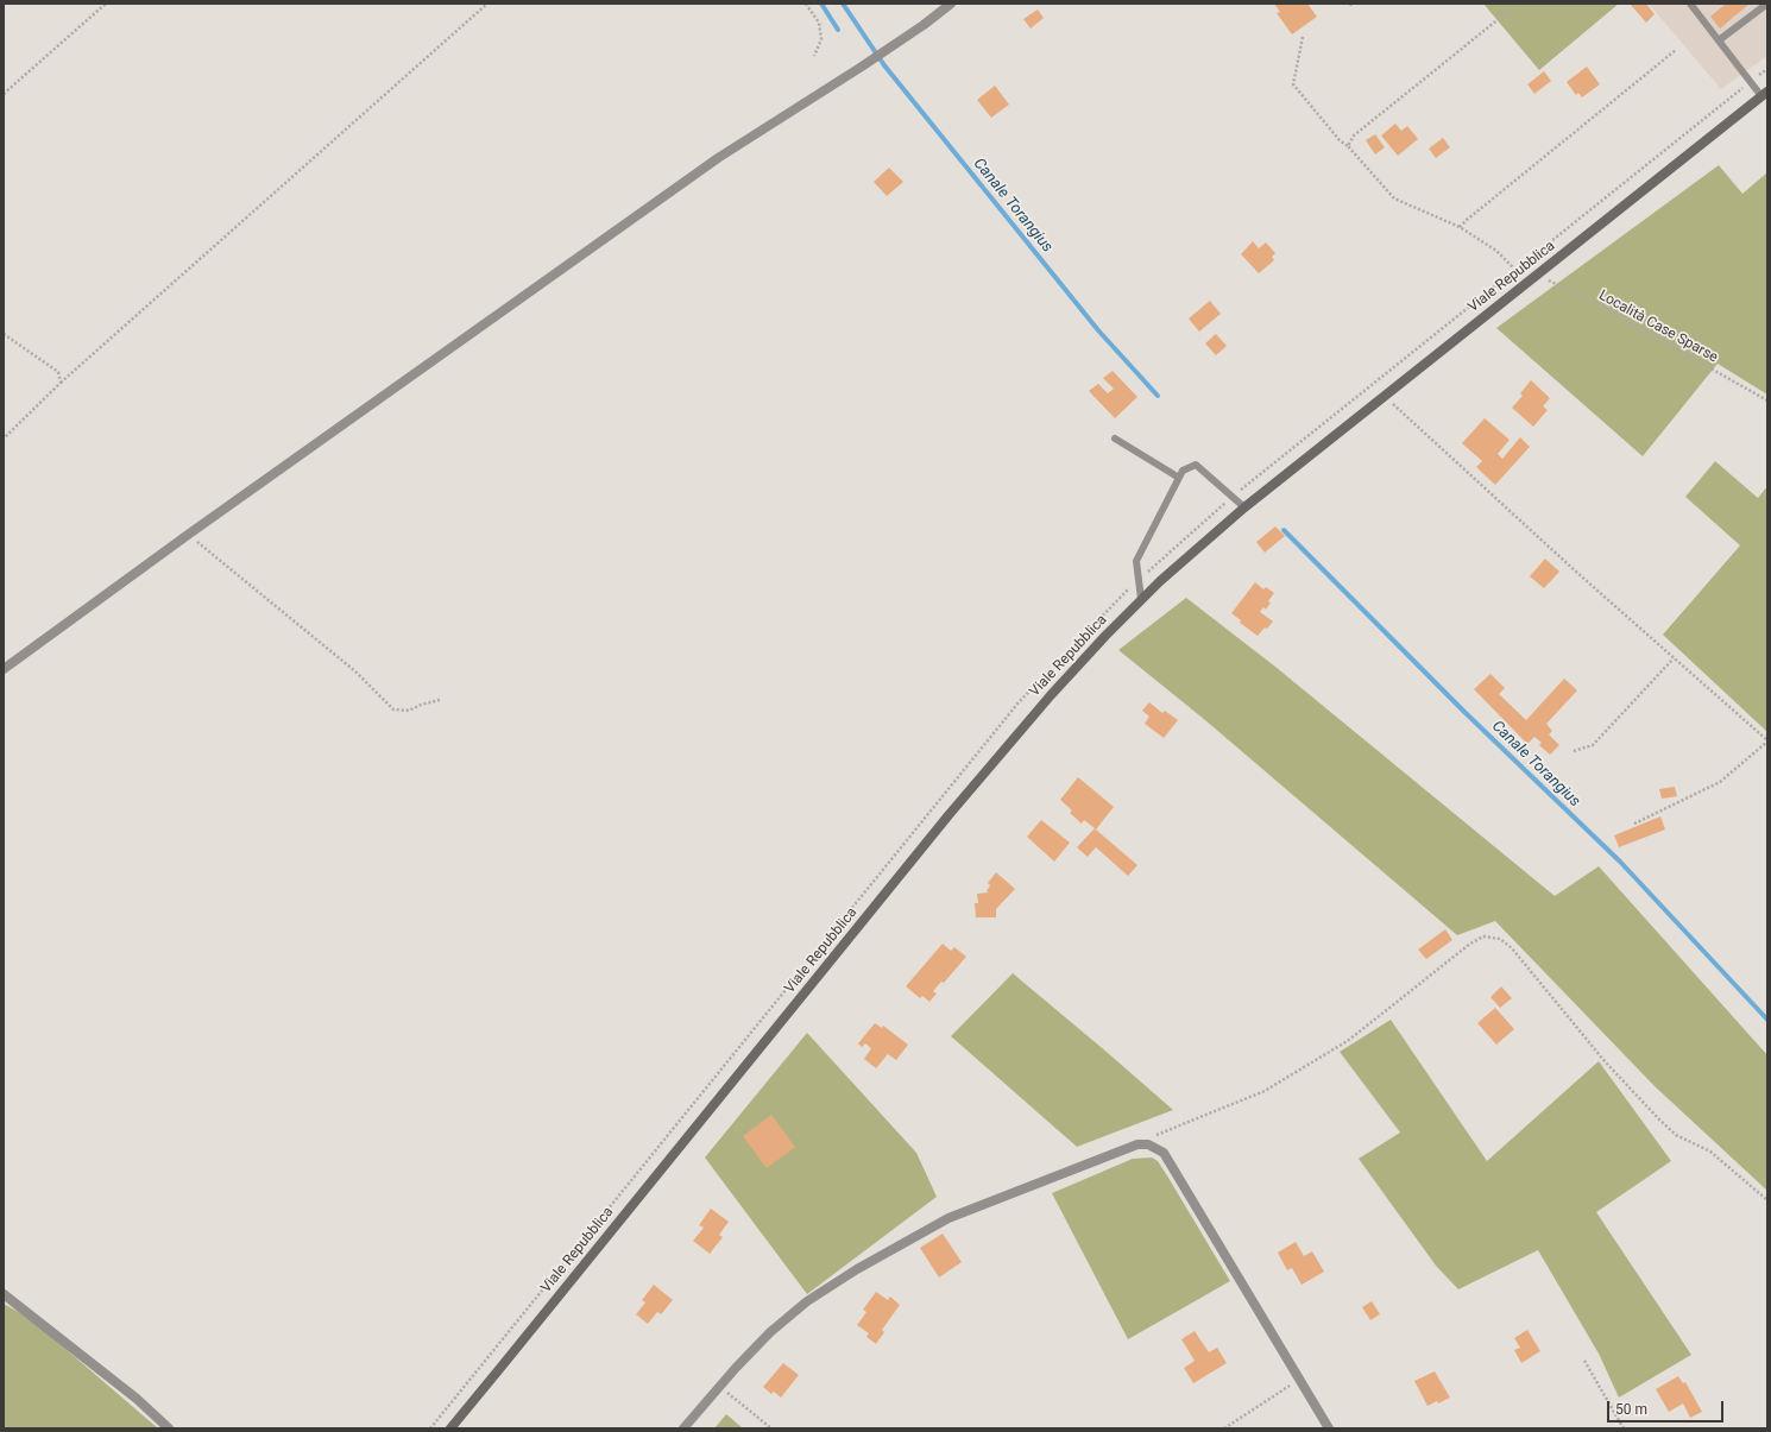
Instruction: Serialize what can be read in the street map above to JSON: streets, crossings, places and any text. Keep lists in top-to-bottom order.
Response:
{
  "streets": {
    "street": ["Viale Repubblica"],
    "path": ["Località Case Sparse"]
  },
  "crossings": [
    ["Viale Repubblica", "Località Case Sparse"]
  ],
  "water": ["Canale Torangius"],
  "scale_bar": "50 m"
}
